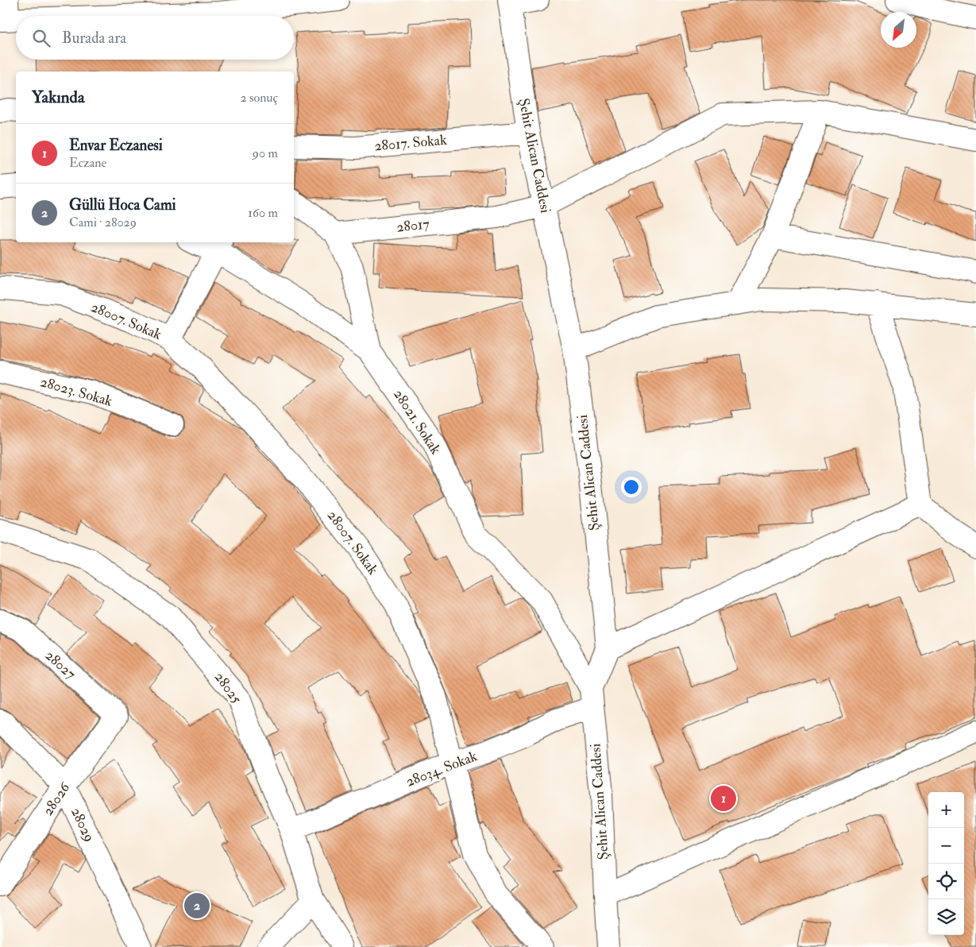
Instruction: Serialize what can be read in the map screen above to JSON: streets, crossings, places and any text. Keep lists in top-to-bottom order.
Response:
{
  "streets": {
    "street": [
      "28017. Sokak",
      "Şehit Alican Caddesi",
      "28017",
      "28007. Sokak",
      "28023. Sokak",
      "28021. Sokak",
      "28027",
      "28025",
      "28034. Sokak",
      "28026",
      "28029"
    ]
  },
  "crossings": [
    ["28017. Sokak", "Şehit Alican Caddesi"],
    ["Şehit Alican Caddesi", "28017"],
    ["Şehit Alican Caddesi", "28021. Sokak"],
    ["Şehit Alican Caddesi", "28034. Sokak"],
    ["28007. Sokak", "28034. Sokak"],
    ["28021. Sokak", "28034. Sokak"],
    ["28027", "28026"],
    ["28025", "28034. Sokak"],
    ["28026", "28029"]
  ],
  "north": "bottom left",
  "page": {
    "search": "Burada ara",
    "heading": ["Yakında", "2 sonuç"],
    "list": [
      {
        "mark": "1",
        "name": "Envar Eczanesi",
        "note": "Eczane",
        "value": "90 m"
      },
      {
        "mark": "2",
        "name": "Güllü Hoca Cami",
        "note": "Cami · 28029",
        "value": "160 m"
      }
    ],
    "pins": ["1", "2"],
    "map_buttons": ["+", "−"]
  }
}
